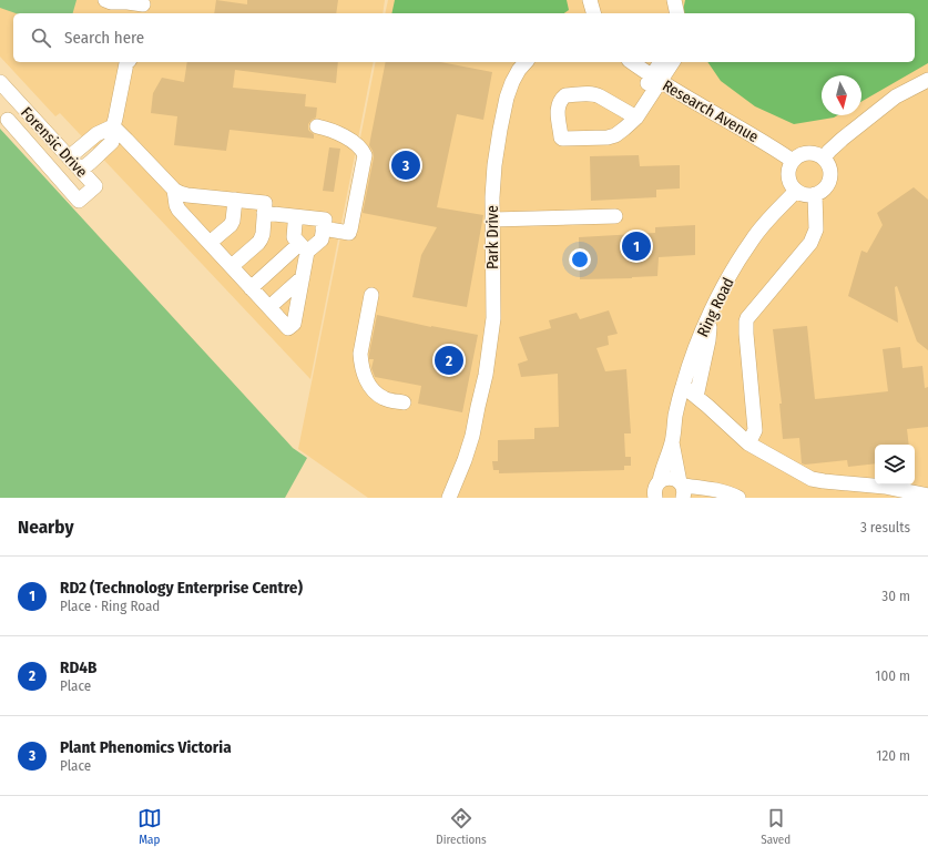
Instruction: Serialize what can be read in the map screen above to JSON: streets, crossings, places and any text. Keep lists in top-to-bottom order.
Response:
{
  "streets": {
    "street": [
      "Research Avenue",
      "Forensic Drive",
      "Park Drive",
      "Ring Road"
    ]
  },
  "crossings": [
    ["Research Avenue", "Ring Road"]
  ],
  "north": "bottom",
  "page": {
    "search": "Search here",
    "pins": ["3", "1", "2"],
    "heading": ["Nearby", "3 results"],
    "list": [
      {
        "mark": "1",
        "name": "RD2 (Technology Enterprise Centre)",
        "note": "Place · Ring Road",
        "value": "30 m"
      },
      {
        "mark": "2",
        "name": "RD4B",
        "note": "Place",
        "value": "100 m"
      },
      {
        "mark": "3",
        "name": "Plant Phenomics Victoria",
        "note": "Place",
        "value": "120 m"
      }
    ],
    "nav": ["Map", "Directions", "Saved"]
  }
}
